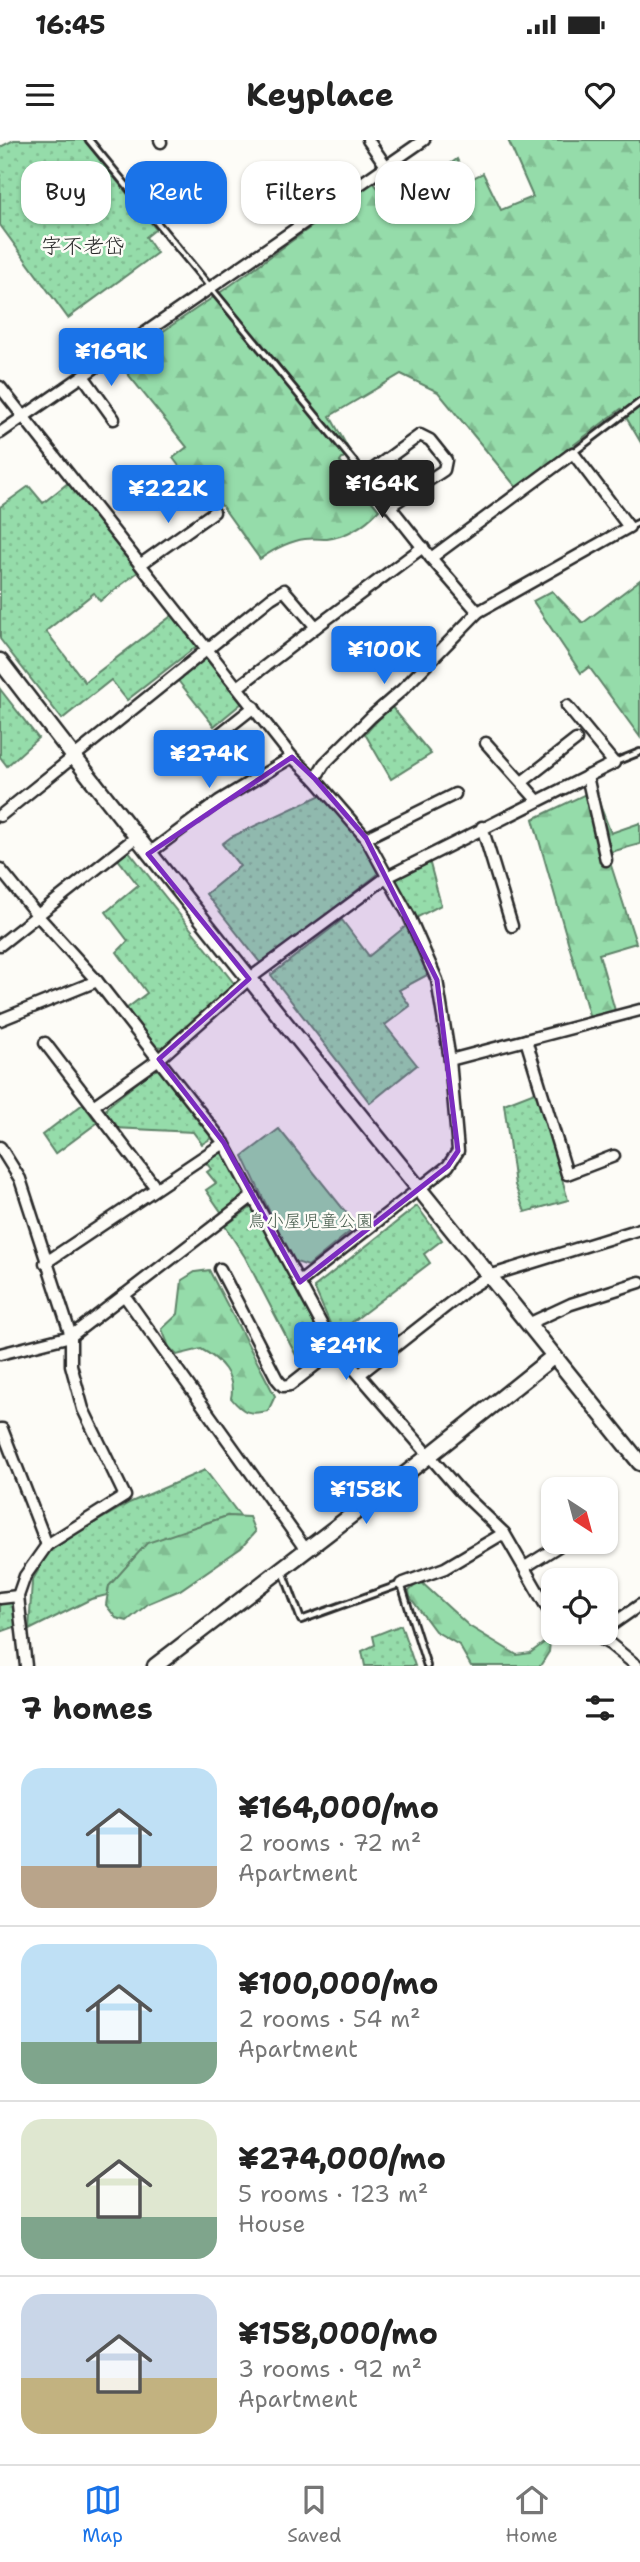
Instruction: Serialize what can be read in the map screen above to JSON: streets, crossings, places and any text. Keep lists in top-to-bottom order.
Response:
{
  "districts": ["字不老岱"],
  "parks": ["鳥小屋児童公園"],
  "north": "bottom right",
  "page": {
    "status": "16:45",
    "header": "Keyplace",
    "chip": [
      "Buy",
      "Rent",
      "Filters",
      "New"
    ],
    "price": [
      "¥169K",
      "¥164K",
      "¥222K",
      "¥100K",
      "¥274K",
      "¥241K",
      "¥158K"
    ],
    "heading": "7 homes",
    "list": [
      {
        "name": "¥164,000/mo",
        "note": "2 rooms · 72 m² · Apartment"
      },
      {
        "name": "¥100,000/mo",
        "note": "2 rooms · 54 m² · Apartment"
      },
      {
        "name": "¥274,000/mo",
        "note": "5 rooms · 123 m² · House"
      },
      {
        "name": "¥158,000/mo",
        "note": "3 rooms · 92 m² · Apartment"
      }
    ],
    "tabs": ["Map", "Saved", "Home"]
  }
}
